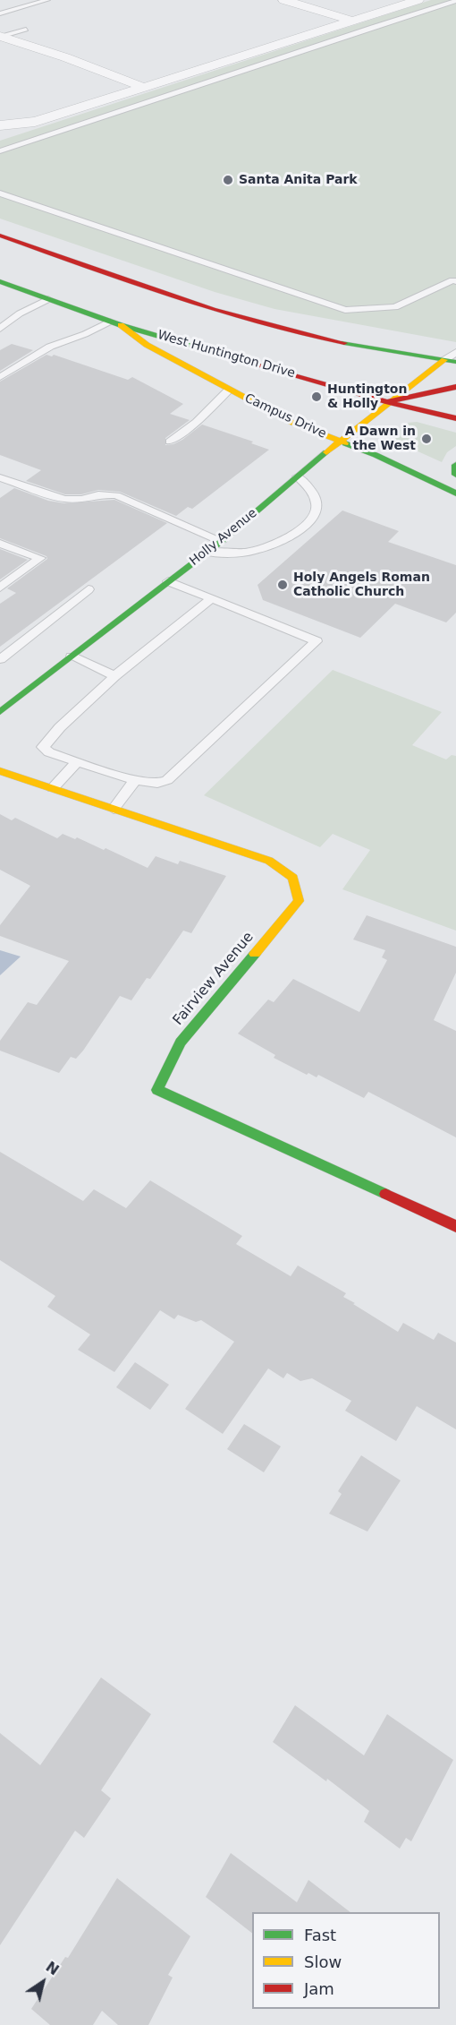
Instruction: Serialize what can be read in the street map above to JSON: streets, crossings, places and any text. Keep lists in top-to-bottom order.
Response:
{
  "streets": {
    "main road": [
      "West Huntington Drive",
      "Campus Drive",
      "Holly Avenue",
      "Fairview Avenue"
    ]
  },
  "crossings": [
    ["West Huntington Drive", "Campus Drive"],
    ["West Huntington Drive", "Holly Avenue"],
    ["Campus Drive", "Holly Avenue"]
  ],
  "places": [
    "Santa Anita Park",
    "Huntington & Holly",
    "A Dawn in the West",
    "Holy Angels Roman Catholic Church"
  ],
  "legend": ["Fast", "Slow", "Jam"],
  "north": "top right"
}
